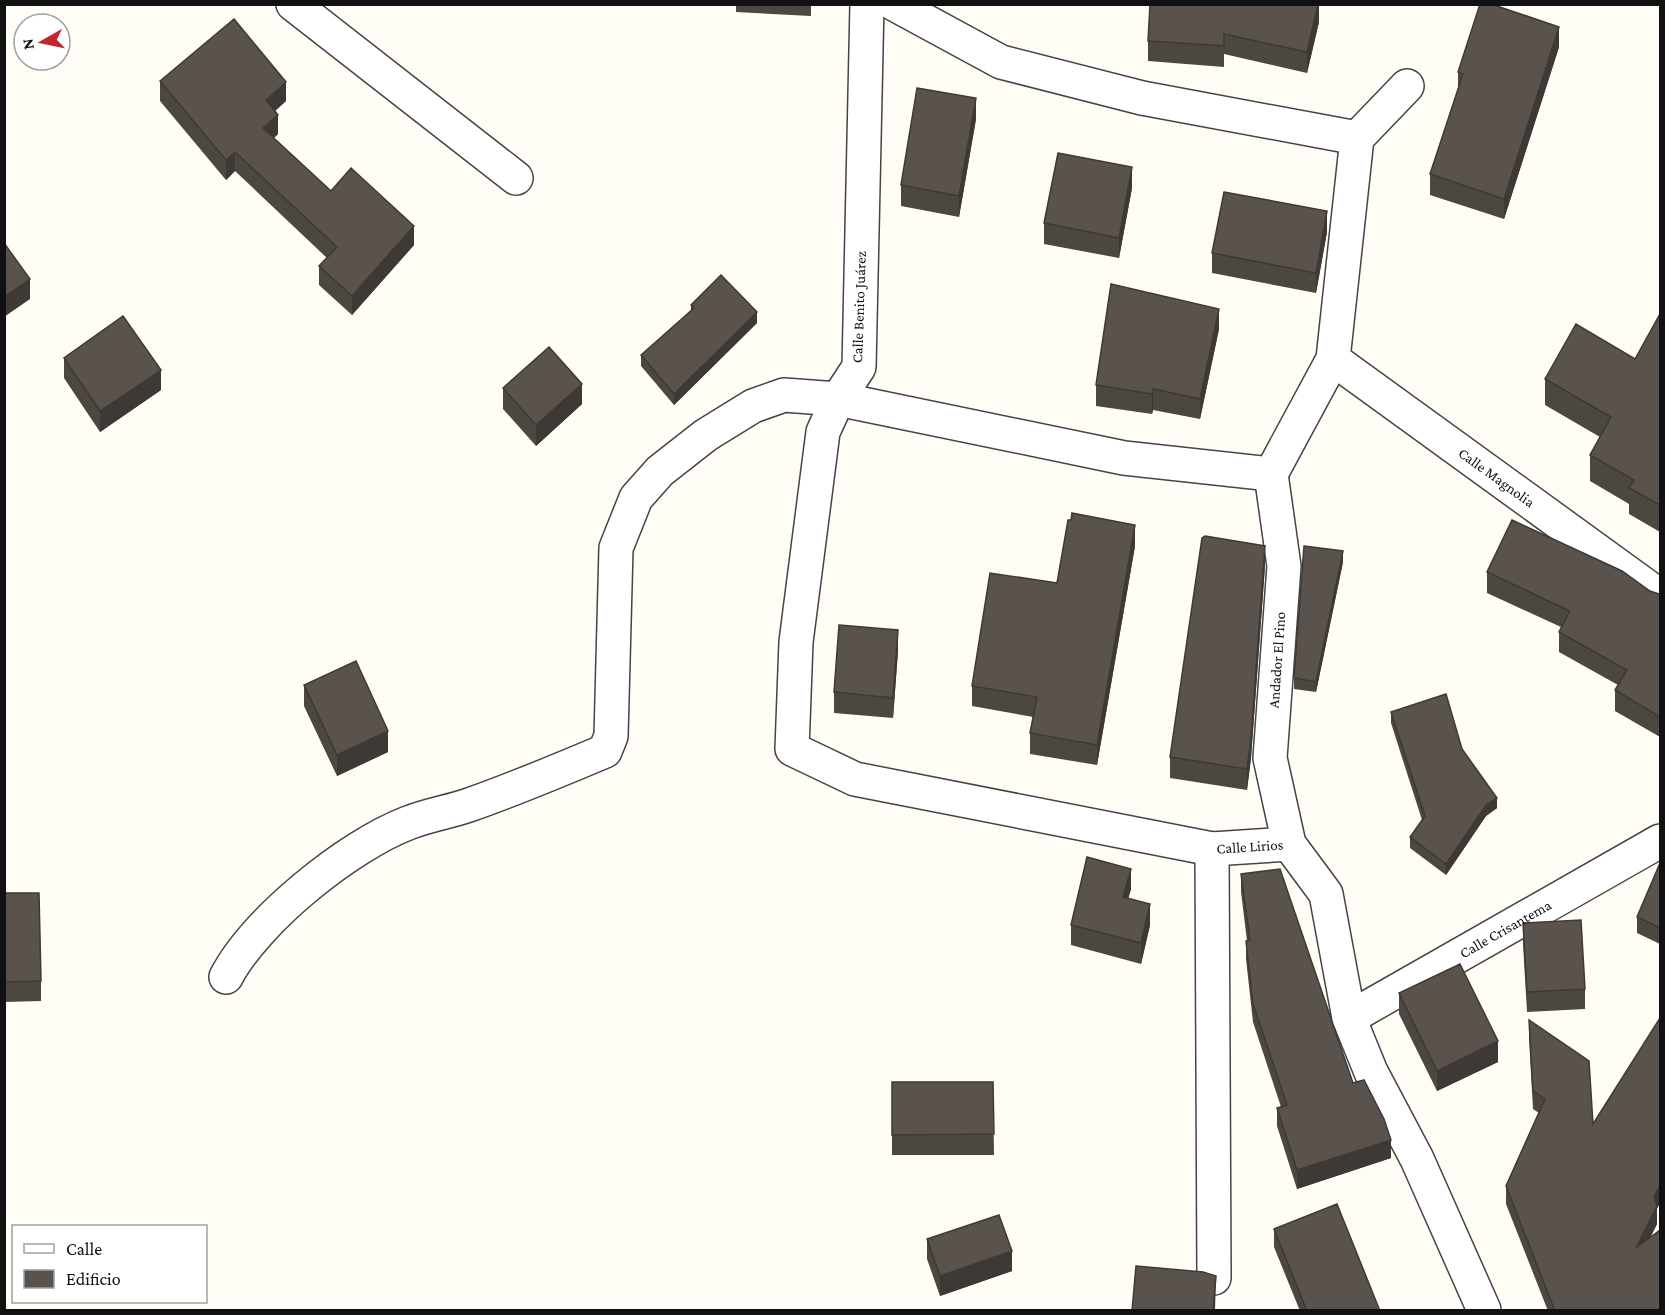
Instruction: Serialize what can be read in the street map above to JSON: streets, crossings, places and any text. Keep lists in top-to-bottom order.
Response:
{
  "streets": {
    "street": [
      "Calle Benito Juárez",
      "Calle Magnolia",
      "Andador El Pino",
      "Calle Lirios",
      "Calle Crisantema"
    ]
  },
  "crossings": [
    ["Calle Benito Juárez", "Calle Lirios"],
    ["Andador El Pino", "Calle Lirios"],
    ["Calle Lirios", "Calle Crisantema"]
  ],
  "legend": ["Calle", "Edificio"],
  "north": "left"
}
